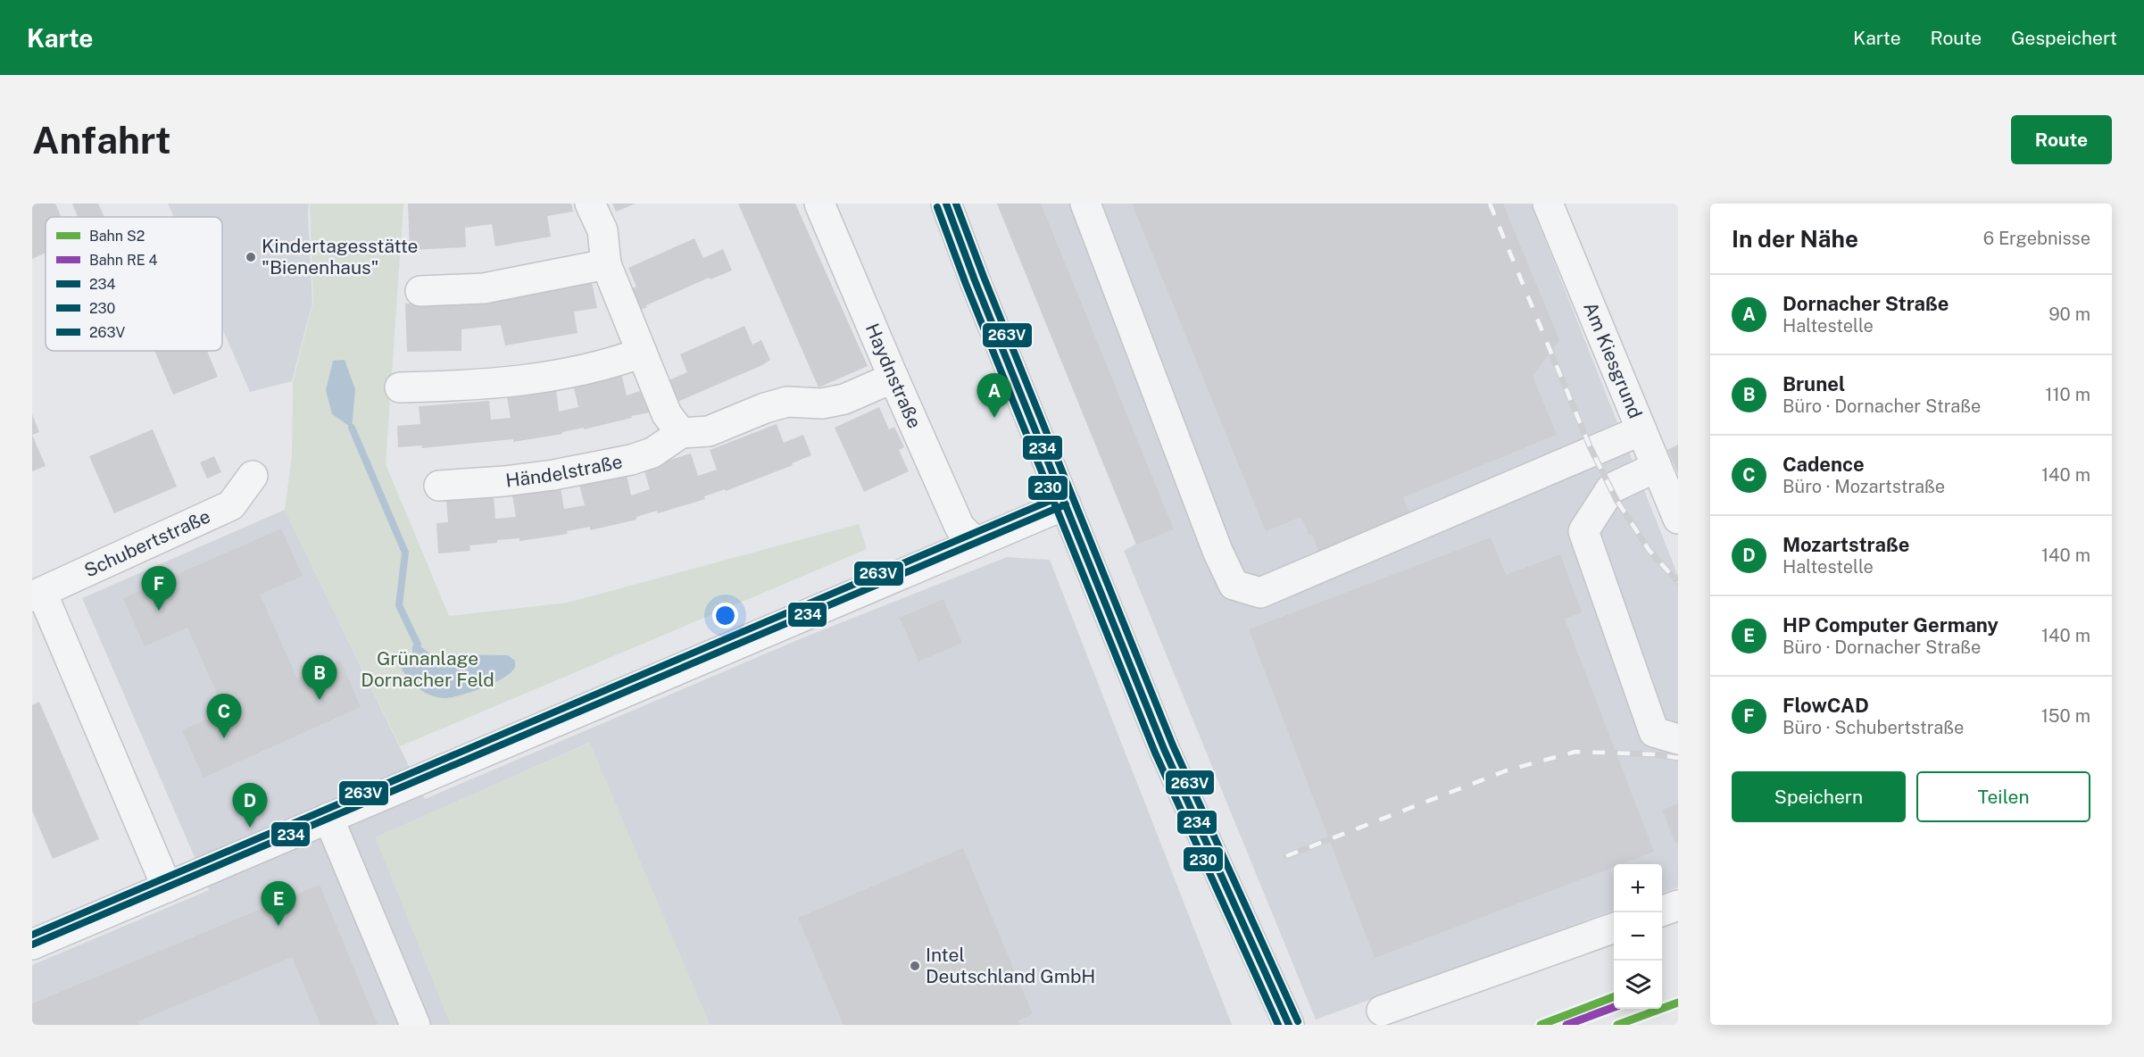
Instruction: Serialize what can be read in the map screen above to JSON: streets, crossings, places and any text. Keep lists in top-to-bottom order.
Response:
{
  "streets": {
    "street": [
      "Am Kiesgrund",
      "Haydnstraße",
      "Händelstraße",
      "Schubertstraße"
    ]
  },
  "parks": ["Grünanlage Dornacher Feld"],
  "places": ["Kindertagesstätte \"Bienenhaus\"", "Intel Deutschland GmbH"],
  "lines": [
    "transit line 234",
    "transit line 263V",
    "transit line 230",
    "rail line S2"
  ],
  "legend": [
    "Bahn S2",
    "Bahn RE 4",
    "234",
    "230",
    "263V"
  ],
  "page": {
    "header": "Karte",
    "nav": ["Karte", "Route", "Gespeichert"],
    "buttons": [
      "Route",
      ["Speichern", "Teilen"]
    ],
    "title": "Anfahrt",
    "heading": ["In der Nähe", "6 Ergebnisse"],
    "list": [
      {
        "mark": "A",
        "name": "Dornacher Straße",
        "note": "Haltestelle",
        "value": "90 m"
      },
      {
        "mark": "B",
        "name": "Brunel",
        "note": "Büro · Dornacher Straße",
        "value": "110 m"
      },
      {
        "mark": "C",
        "name": "Cadence",
        "note": "Büro · Mozartstraße",
        "value": "140 m"
      },
      {
        "mark": "D",
        "name": "Mozartstraße",
        "note": "Haltestelle",
        "value": "140 m"
      },
      {
        "mark": "E",
        "name": "HP Computer Germany",
        "note": "Büro · Dornacher Straße",
        "value": "140 m"
      },
      {
        "mark": "F",
        "name": "FlowCAD",
        "note": "Büro · Schubertstraße",
        "value": "150 m"
      }
    ],
    "pins": [
      "A",
      "F",
      "B",
      "C",
      "D",
      "E"
    ],
    "map_buttons": ["+", "−"]
  }
}
